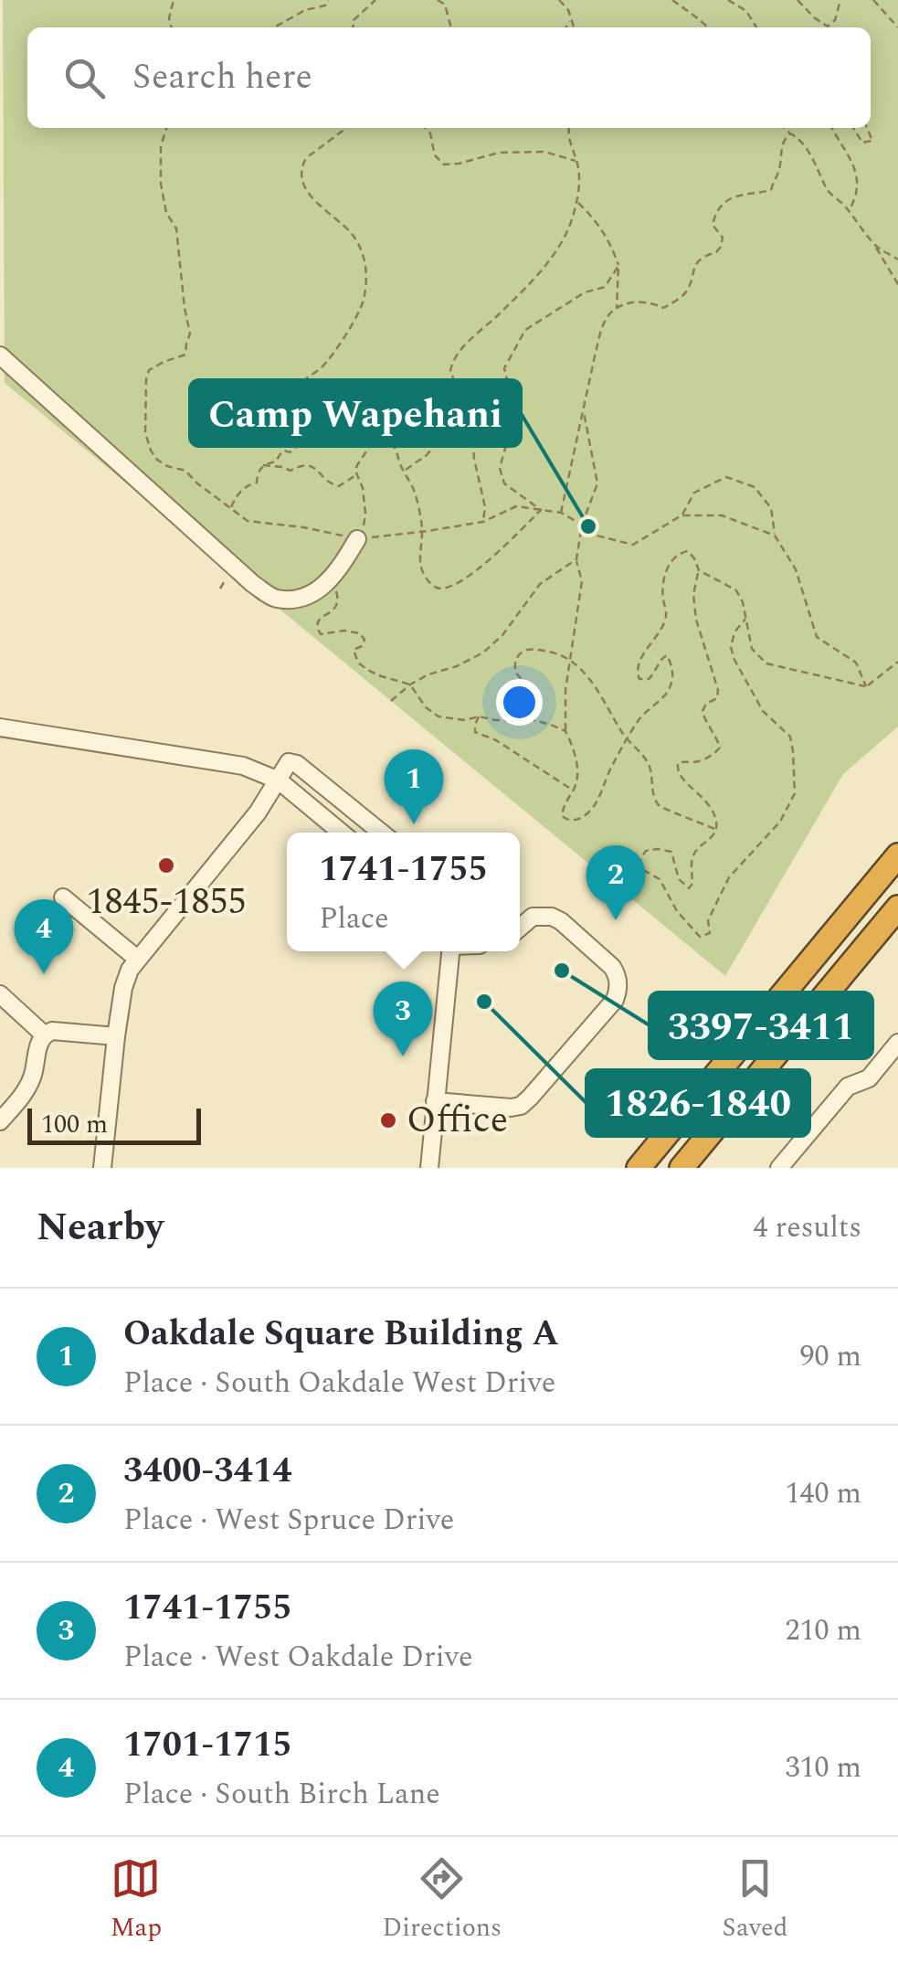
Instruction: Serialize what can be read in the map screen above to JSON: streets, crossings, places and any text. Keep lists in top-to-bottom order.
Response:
{
  "places": [
    "Camp Wapehani",
    "1845-1855",
    "3397-3411",
    "1826-1840",
    "Office"
  ],
  "scale_bar": "100 m",
  "page": {
    "search": "Search here",
    "pins": [
      "1",
      "2",
      "4",
      "3"
    ],
    "popup": ["1741-1755", "Place"],
    "scale": "100 m",
    "heading": ["Nearby", "4 results"],
    "list": [
      {
        "mark": "1",
        "name": "Oakdale Square Building A",
        "note": "Place · South Oakdale West Drive",
        "value": "90 m"
      },
      {
        "mark": "2",
        "name": "3400-3414",
        "note": "Place · West Spruce Drive",
        "value": "140 m"
      },
      {
        "mark": "3",
        "name": "1741-1755",
        "note": "Place · West Oakdale Drive",
        "value": "210 m"
      },
      {
        "mark": "4",
        "name": "1701-1715",
        "note": "Place · South Birch Lane",
        "value": "310 m"
      }
    ],
    "nav": ["Map", "Directions", "Saved"]
  }
}
